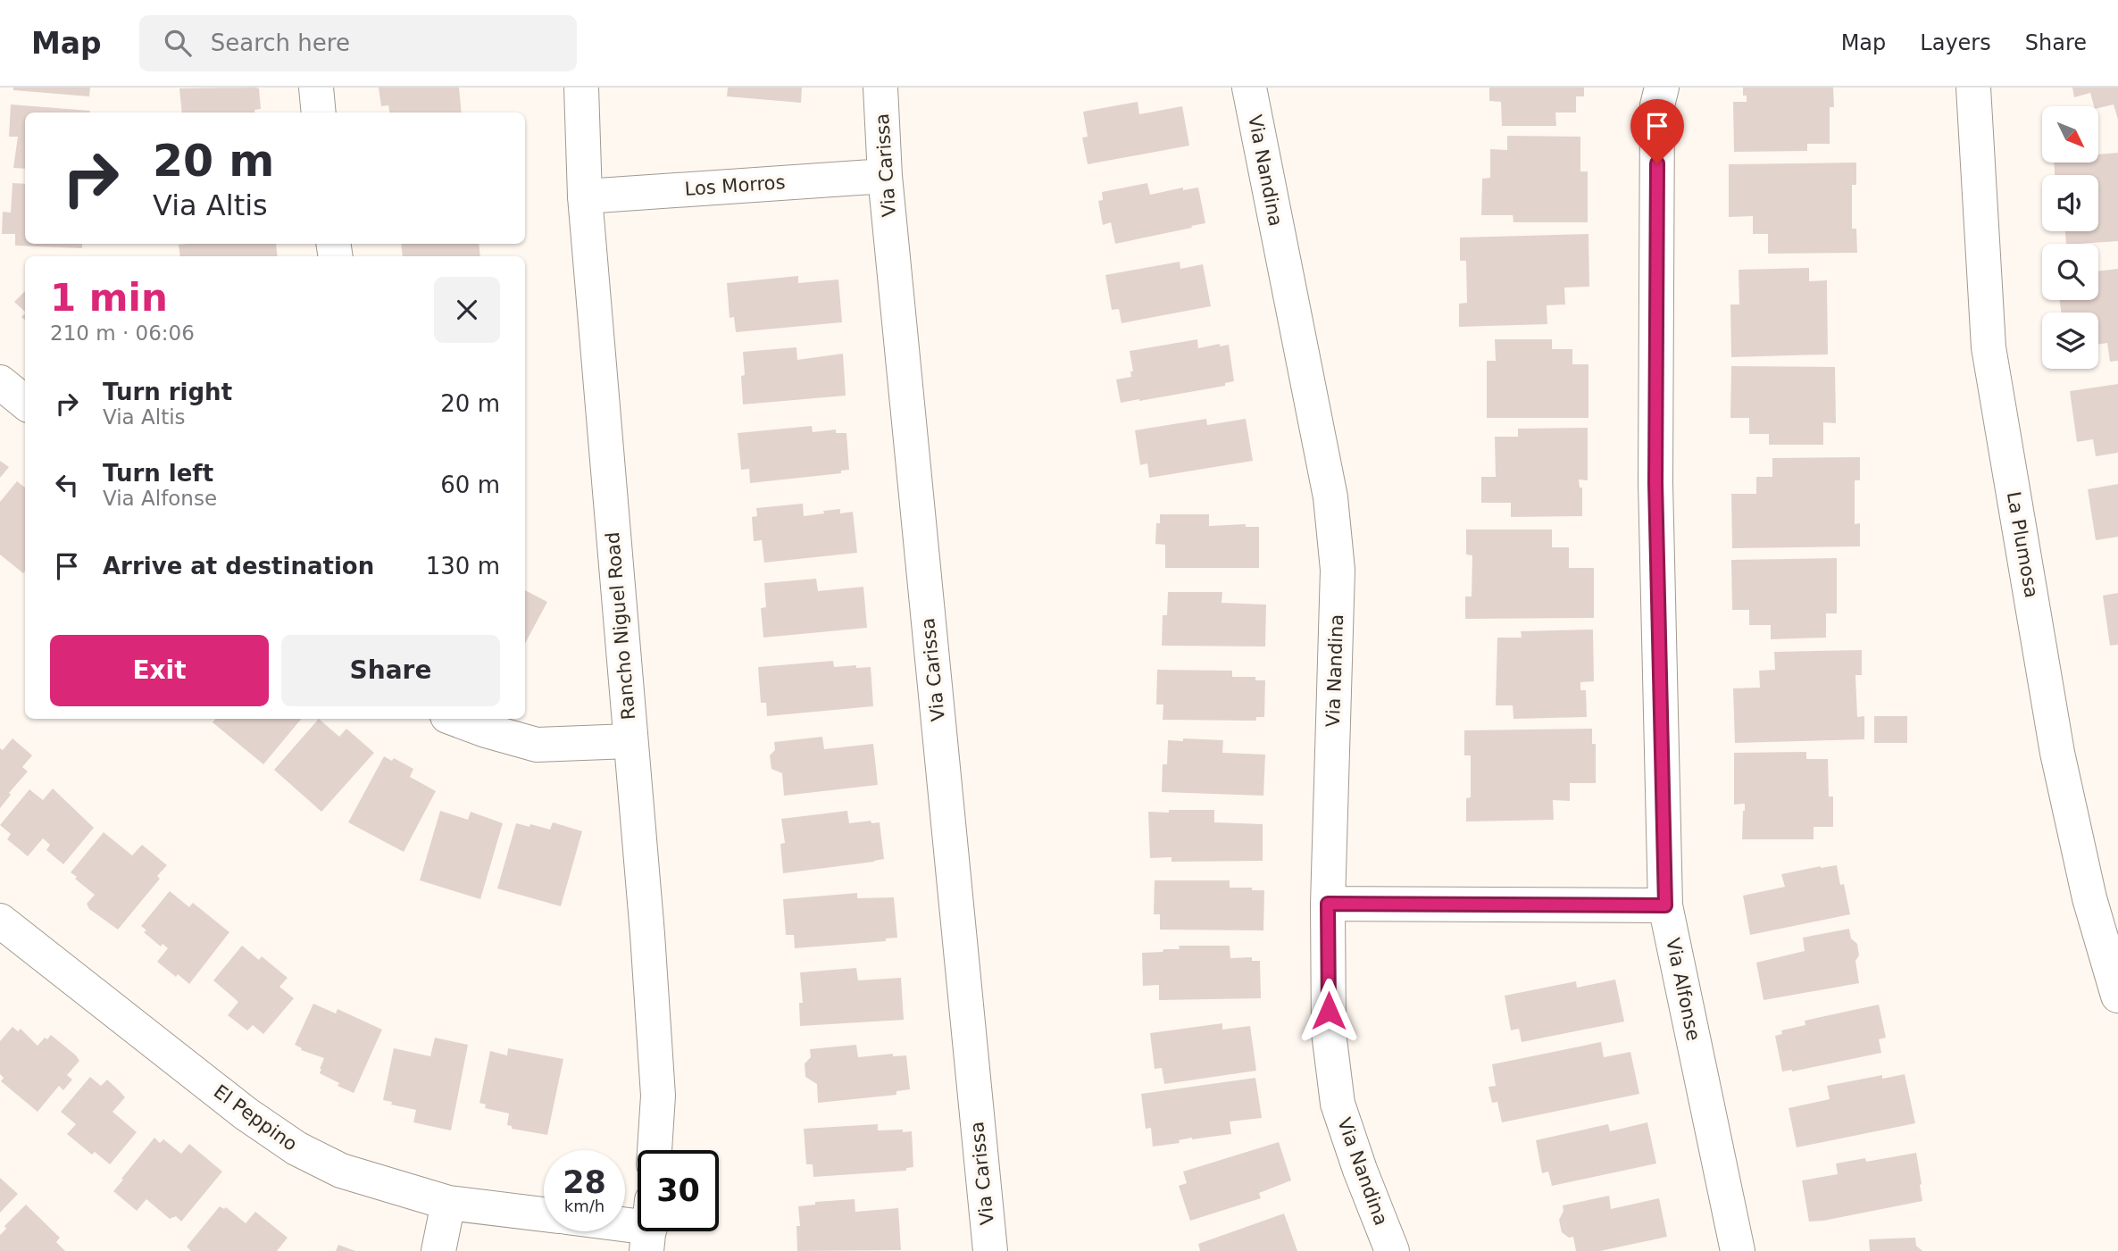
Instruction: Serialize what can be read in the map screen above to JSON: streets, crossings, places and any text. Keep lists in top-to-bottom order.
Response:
{
  "streets": {
    "street": [
      "Via Carissa",
      "Via Nandina",
      "Los Morros",
      "La Plumosa",
      "Rancho Niguel Road",
      "Via Alfonse",
      "El Peppino"
    ]
  },
  "crossings": [
    ["Via Carissa", "Los Morros"],
    ["Los Morros", "Rancho Niguel Road"]
  ],
  "north": "bottom right",
  "page": {
    "header": "Map",
    "search": "Search here",
    "nav": ["Map", "Layers", "Share"],
    "turn": ["20 m", "Via Altis"],
    "heading": ["1 min", "210 m · 06:06"],
    "list": [
      {
        "name": "Turn right",
        "note": "Via Altis",
        "value": "20 m"
      },
      {
        "name": "Turn left",
        "note": "Via Alfonse",
        "value": "60 m"
      },
      {
        "name": "Arrive at destination",
        "value": "130 m"
      }
    ],
    "buttons": ["Exit", "Share"],
    "speed": "28 km/h",
    "limit": "30"
  }
}
